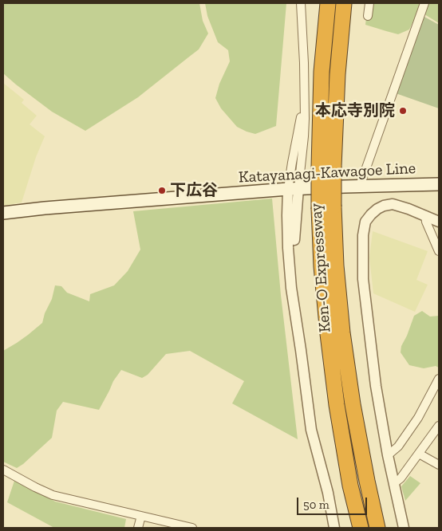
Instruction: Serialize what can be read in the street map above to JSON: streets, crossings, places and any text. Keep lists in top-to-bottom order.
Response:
{
  "streets": {
    "highway": ["Ken-O Expressway"],
    "main road": ["Katayanagi-Kawagoe Line"]
  },
  "places": ["本応寺別院", "下広谷"],
  "scale_bar": "50 m"
}
